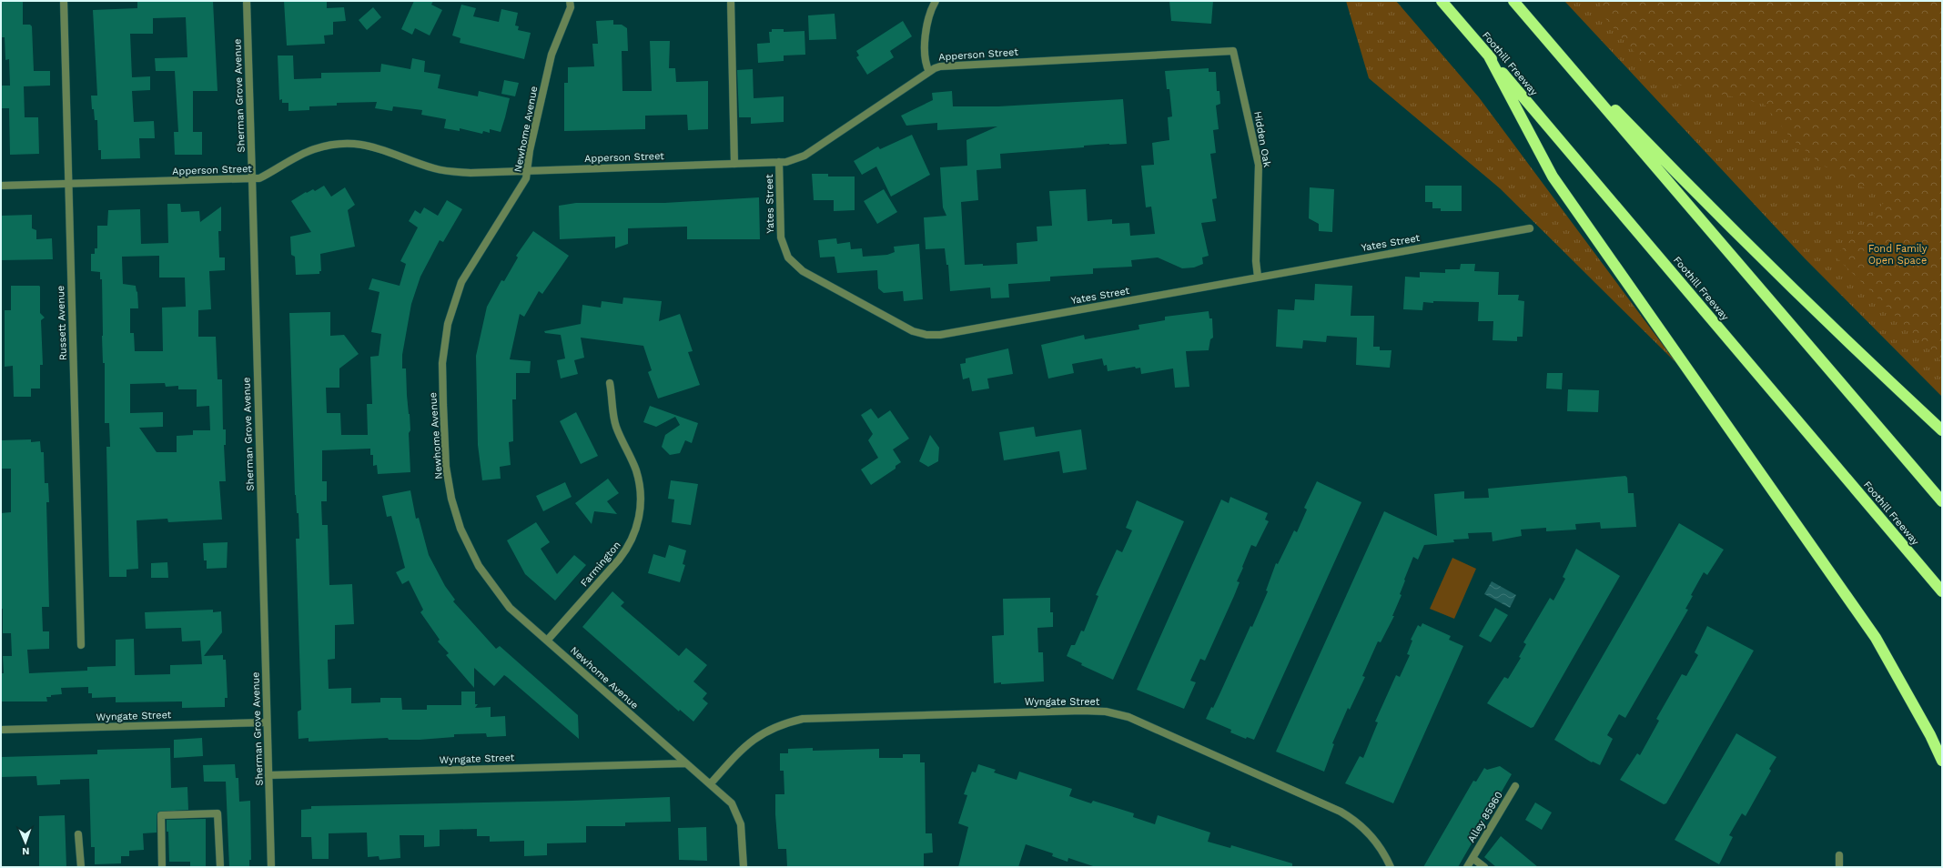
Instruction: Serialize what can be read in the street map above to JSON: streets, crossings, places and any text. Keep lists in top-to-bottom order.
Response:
{
  "streets": {
    "highway": ["Foothill Freeway"],
    "street": [
      "Apperson Street",
      "Sherman Grove Avenue",
      "Newhome Avenue",
      "Hidden Oak",
      "Yates Street",
      "Russett Avenue",
      "Farmington",
      "Wyngate Street",
      "Alley 85960"
    ]
  },
  "crossings": [
    ["Apperson Street", "Sherman Grove Avenue"],
    ["Apperson Street", "Newhome Avenue"],
    ["Apperson Street", "Hidden Oak"],
    ["Apperson Street", "Yates Street"],
    ["Apperson Street", "Russett Avenue"],
    ["Sherman Grove Avenue", "Wyngate Street"],
    ["Newhome Avenue", "Farmington"],
    ["Newhome Avenue", "Wyngate Street"],
    ["Hidden Oak", "Yates Street"]
  ],
  "parks": ["Fond Family Open Space"],
  "north": "bottom"
}
